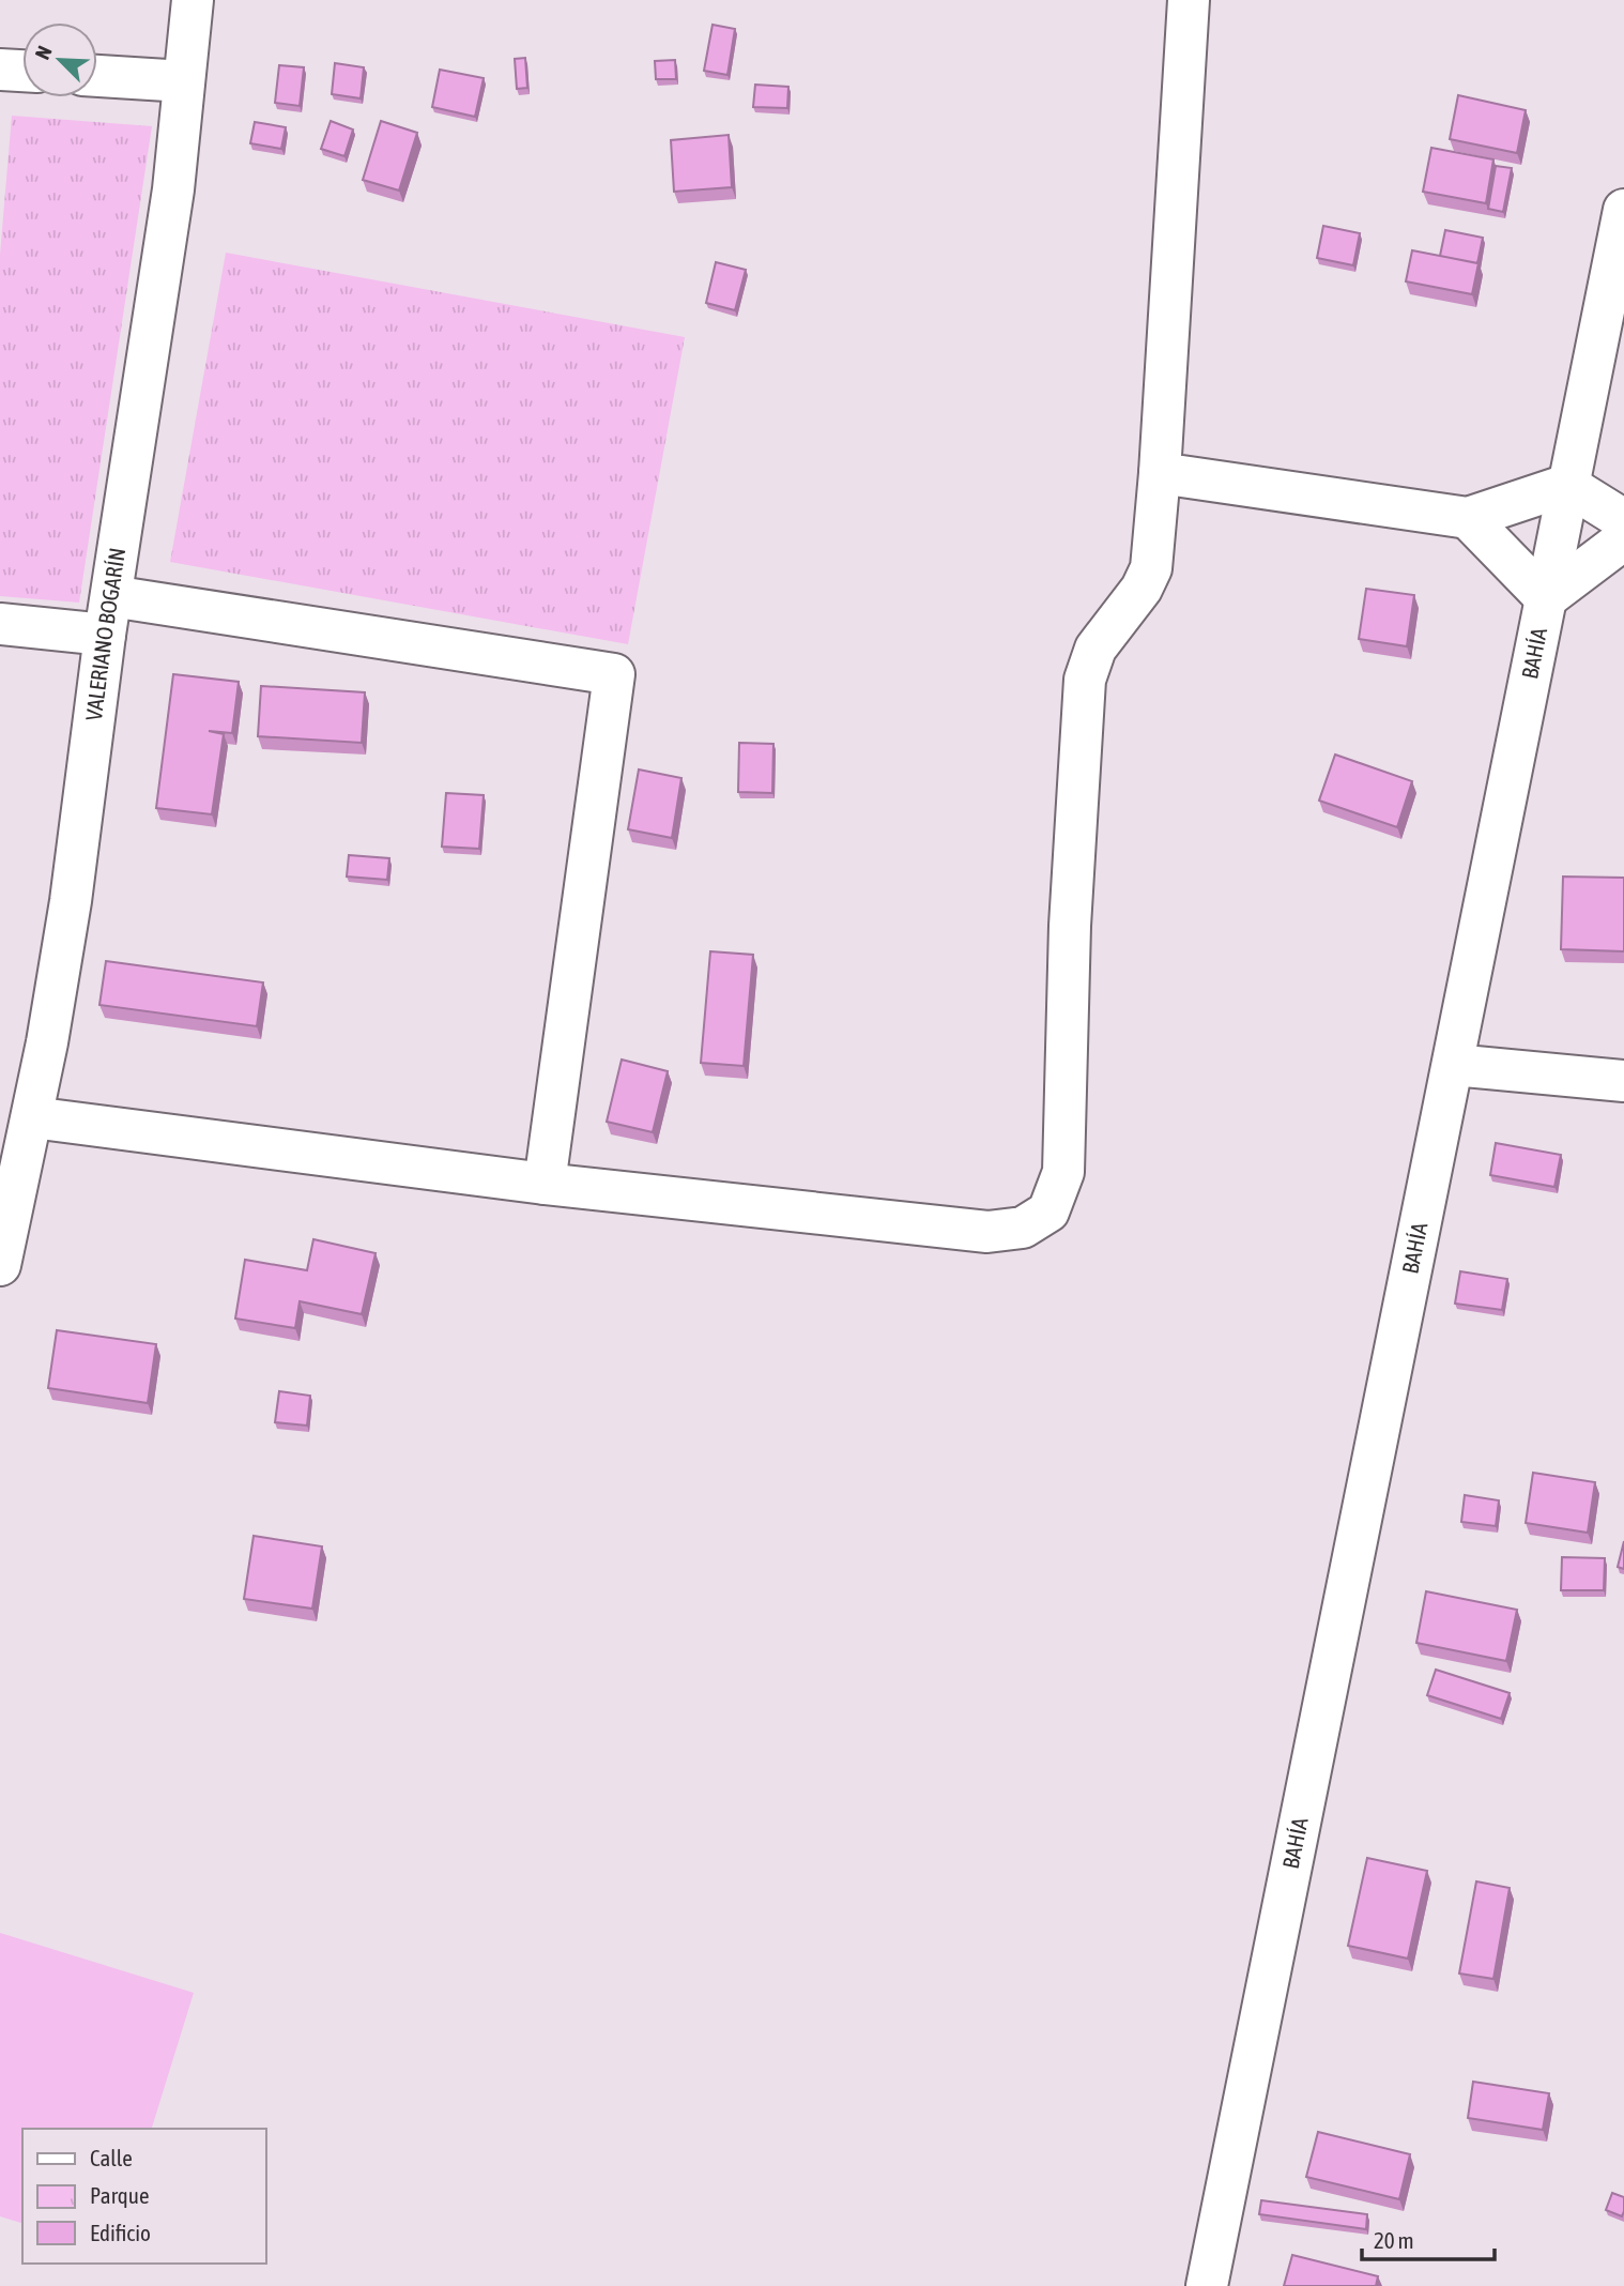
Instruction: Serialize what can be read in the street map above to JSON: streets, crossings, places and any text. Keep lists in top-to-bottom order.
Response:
{
  "streets": {
    "street": ["VALERIANO BOGARÍN", "BAHÍA"]
  },
  "legend": ["Calle", "Parque", "Edificio"],
  "scale_bar": "20 m",
  "north": "top left"
}
